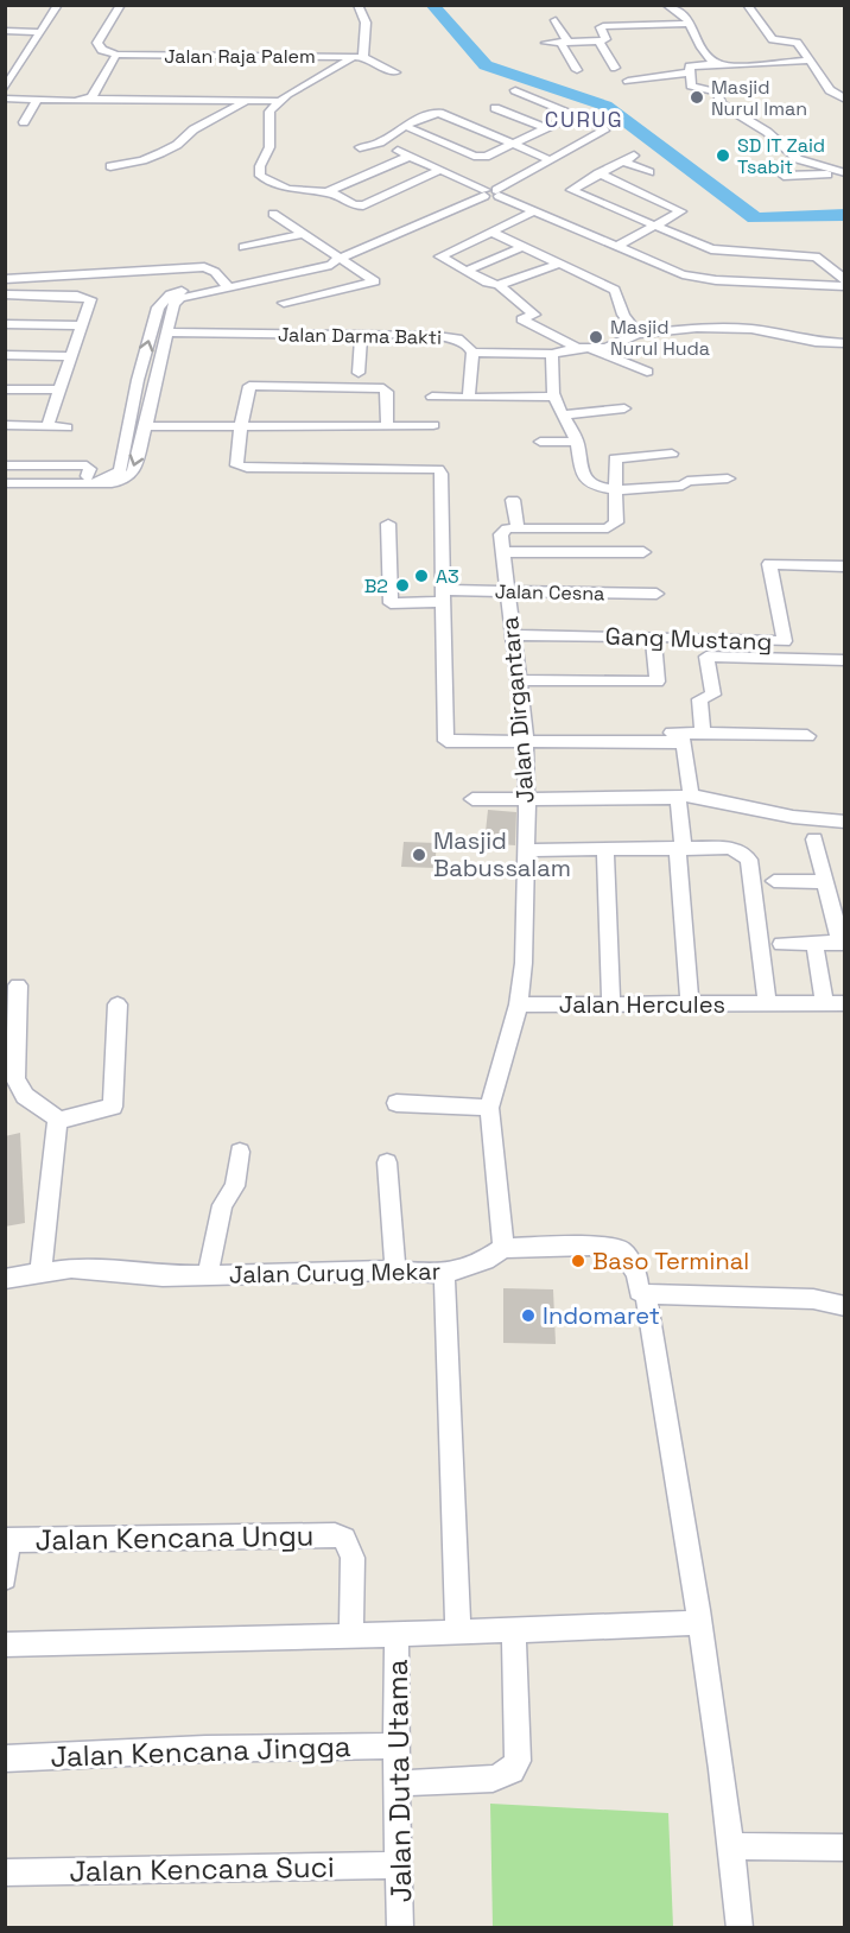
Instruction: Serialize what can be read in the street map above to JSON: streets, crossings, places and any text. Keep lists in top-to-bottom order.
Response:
{
  "streets": {
    "street": [
      "Jalan Raja Palem",
      "Jalan Darma Bakti",
      "Jalan Cesna",
      "Gang Mustang",
      "Jalan Dirgantara",
      "Jalan Hercules",
      "Jalan Curug Mekar",
      "Jalan Kencana Ungu",
      "Jalan Kencana Jingga",
      "Jalan Duta Utama",
      "Jalan Kencana Suci"
    ]
  },
  "crossings": [
    ["Jalan Cesna", "Jalan Dirgantara"],
    ["Gang Mustang", "Jalan Dirgantara"],
    ["Jalan Dirgantara", "Jalan Hercules"],
    ["Jalan Dirgantara", "Jalan Curug Mekar"],
    ["Jalan Kencana Jingga", "Jalan Duta Utama"],
    ["Jalan Duta Utama", "Jalan Kencana Suci"]
  ],
  "districts": ["CURUG"],
  "places": [
    "Masjid Nurul Iman",
    "SD IT Zaid Tsabit",
    "Masjid Nurul Huda",
    "A3",
    "B2",
    "Masjid Babussalam",
    "Baso Terminal",
    "Indomaret"
  ]
}
